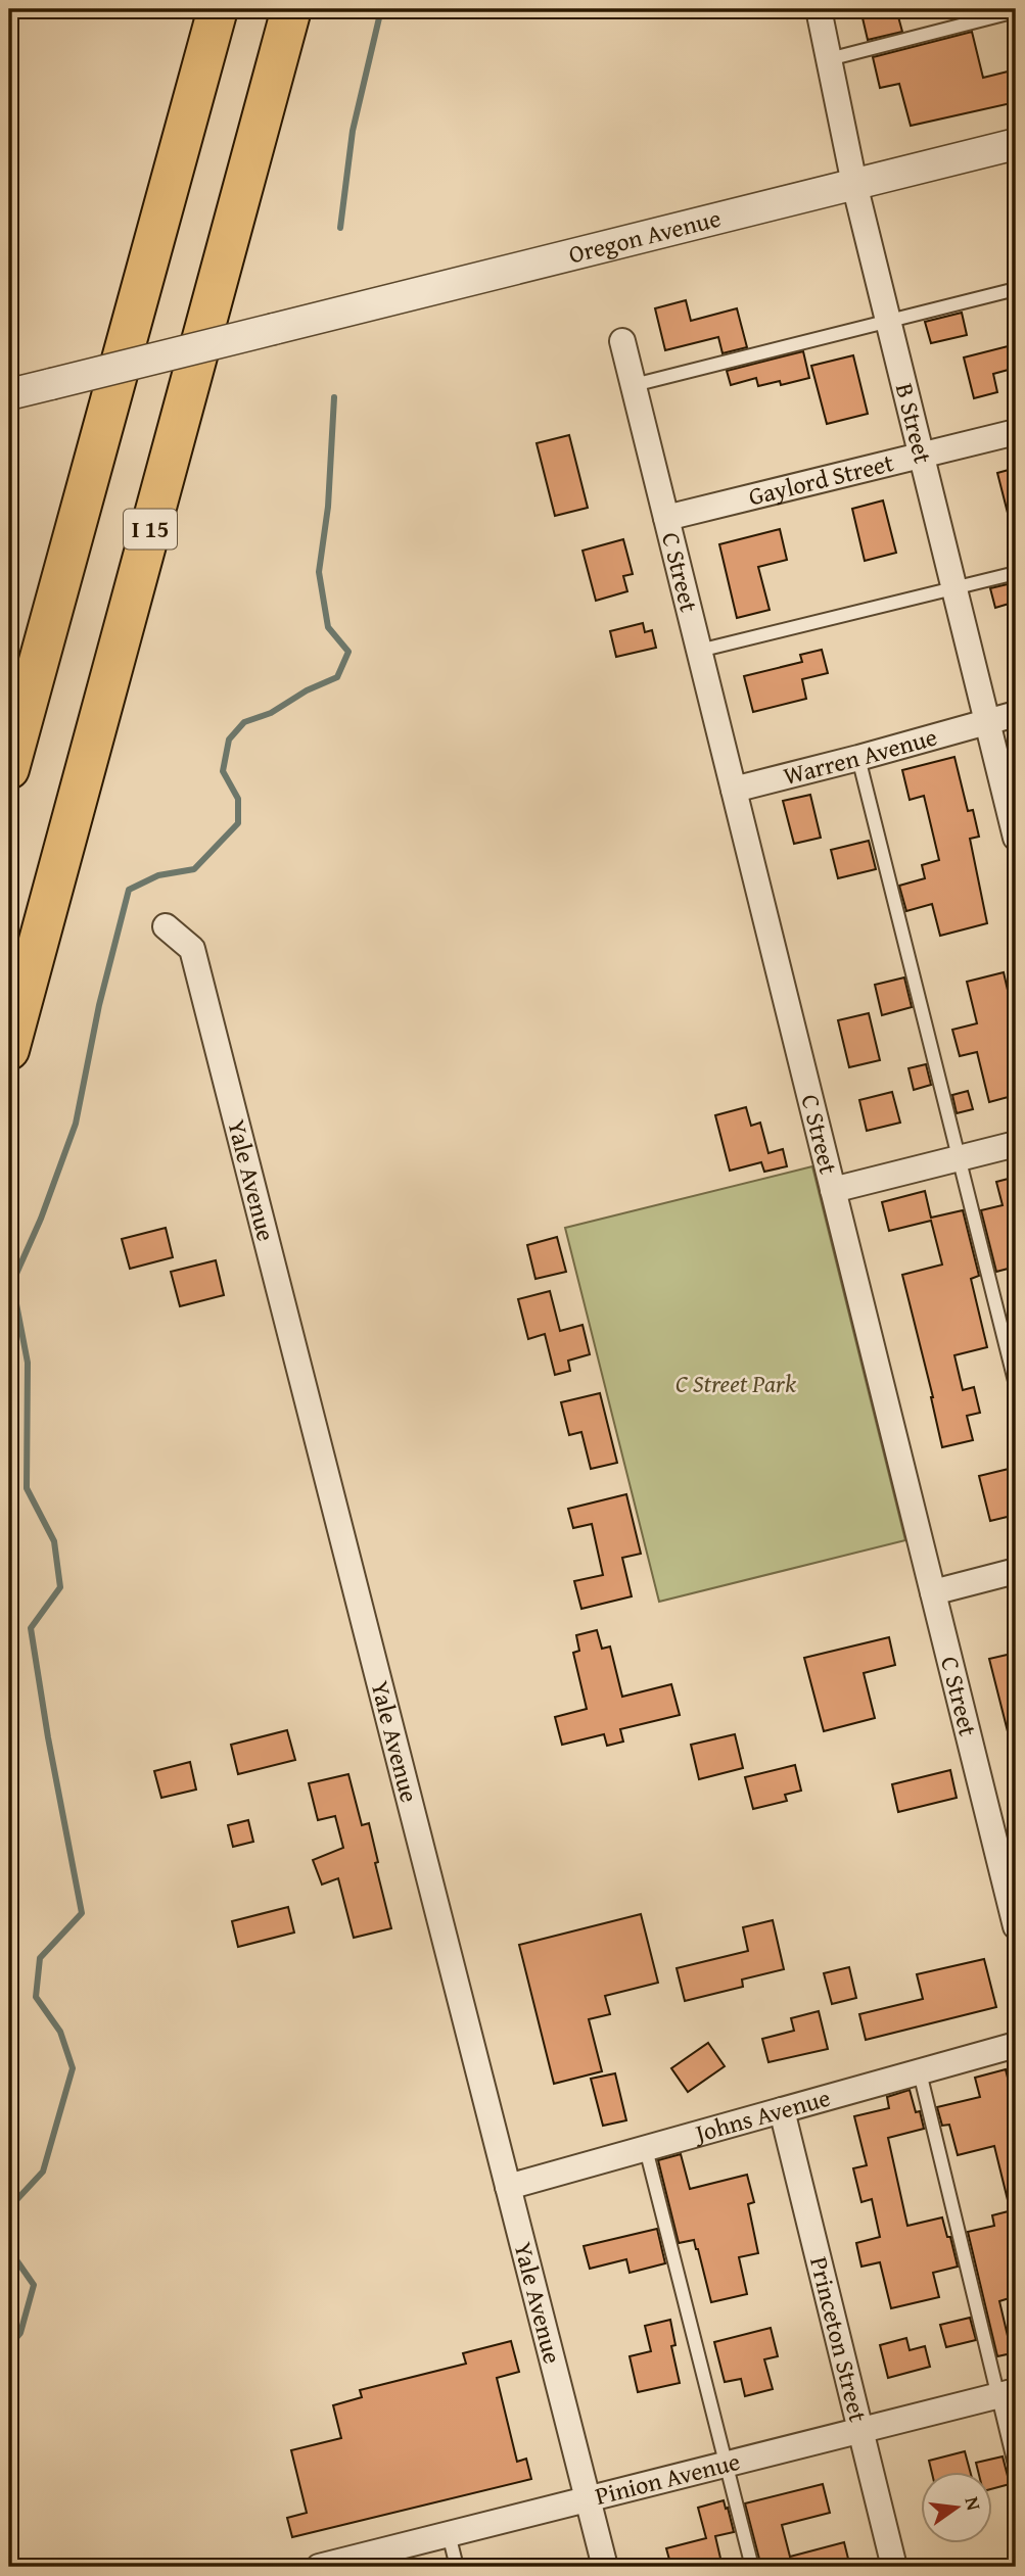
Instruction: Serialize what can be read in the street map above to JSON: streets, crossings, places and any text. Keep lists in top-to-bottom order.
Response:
{
  "streets": {
    "highway": ["I 15"],
    "street": [
      "Oregon Avenue",
      "B Street",
      "Gaylord Street",
      "C Street",
      "Warren Avenue",
      "Yale Avenue",
      "Johns Avenue",
      "Princeton Street",
      "Pinion Avenue"
    ]
  },
  "crossings": [
    ["Oregon Avenue", "B Street"],
    ["B Street", "Gaylord Street"],
    ["B Street", "Warren Avenue"],
    ["Gaylord Street", "C Street"],
    ["C Street", "Warren Avenue"],
    ["Yale Avenue", "Johns Avenue"],
    ["Yale Avenue", "Pinion Avenue"],
    ["Johns Avenue", "Princeton Street"],
    ["Princeton Street", "Pinion Avenue"]
  ],
  "parks": ["C Street Park"],
  "north": "right"
}
